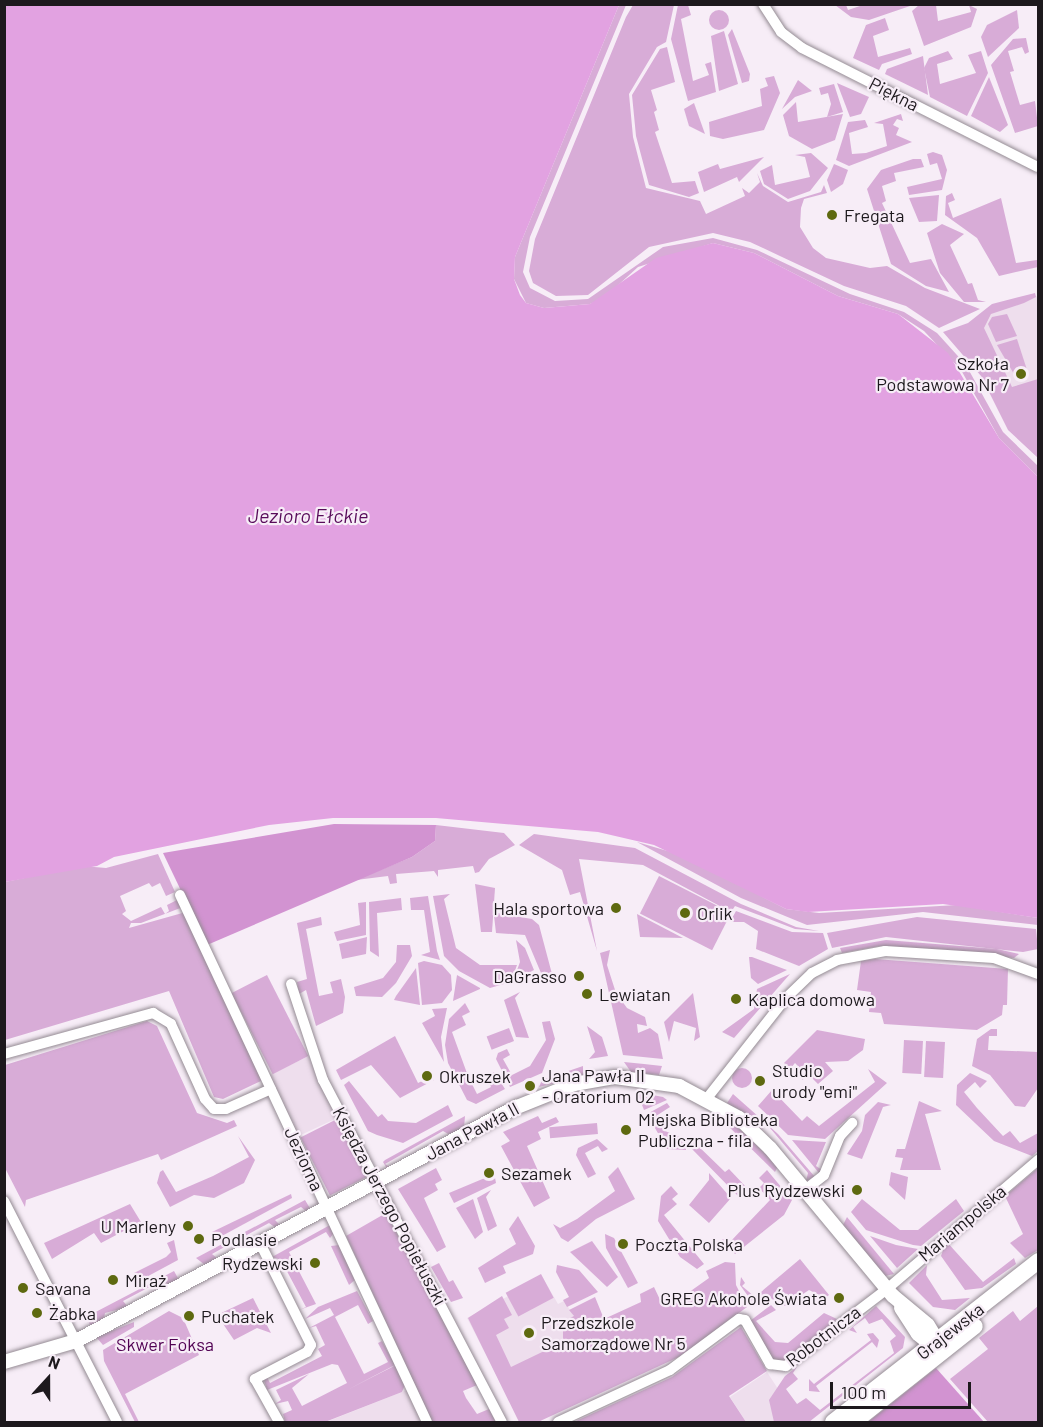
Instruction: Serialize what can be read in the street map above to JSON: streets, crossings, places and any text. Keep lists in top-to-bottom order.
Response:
{
  "streets": {
    "main road": ["Grajewska"],
    "street": [
      "Piękna",
      "Jana Pawła II",
      "Jeziorna",
      "Księdza Jerzego Popiełuszki",
      "Mariampolska",
      "Robotnicza"
    ]
  },
  "crossings": [
    ["Jana Pawła II", "Jeziorna"],
    ["Jana Pawła II", "Księdza Jerzego Popiełuszki"],
    ["Jana Pawła II", "Mariampolska"],
    ["Jana Pawła II", "Grajewska"],
    ["Jana Pawła II", "Robotnicza"],
    ["Mariampolska", "Robotnicza"]
  ],
  "water": ["Jezioro Ełckie"],
  "parks": ["Skwer Foksa"],
  "places": [
    "Fregata",
    "Szkoła Podstawowa Nr 7",
    "Hala sportowa",
    "Orlik",
    "DaGrasso",
    "Lewiatan",
    "Kaplica domowa",
    "Okruszek",
    "Studio urody \"emi\"",
    "Jana Pawła II - Oratorium 02",
    "Miejska Biblioteka Publiczna - fila",
    "Sezamek",
    "Plus Rydzewski",
    "U Marleny",
    "Podlasie",
    "Poczta Polska",
    "Rydzewski",
    "Miraż",
    "Savana",
    "GREG Akohole Świata",
    "Żabka",
    "Puchatek",
    "Przedszkole Samorządowe Nr 5"
  ],
  "scale_bar": "100 m",
  "north": "top"
}
